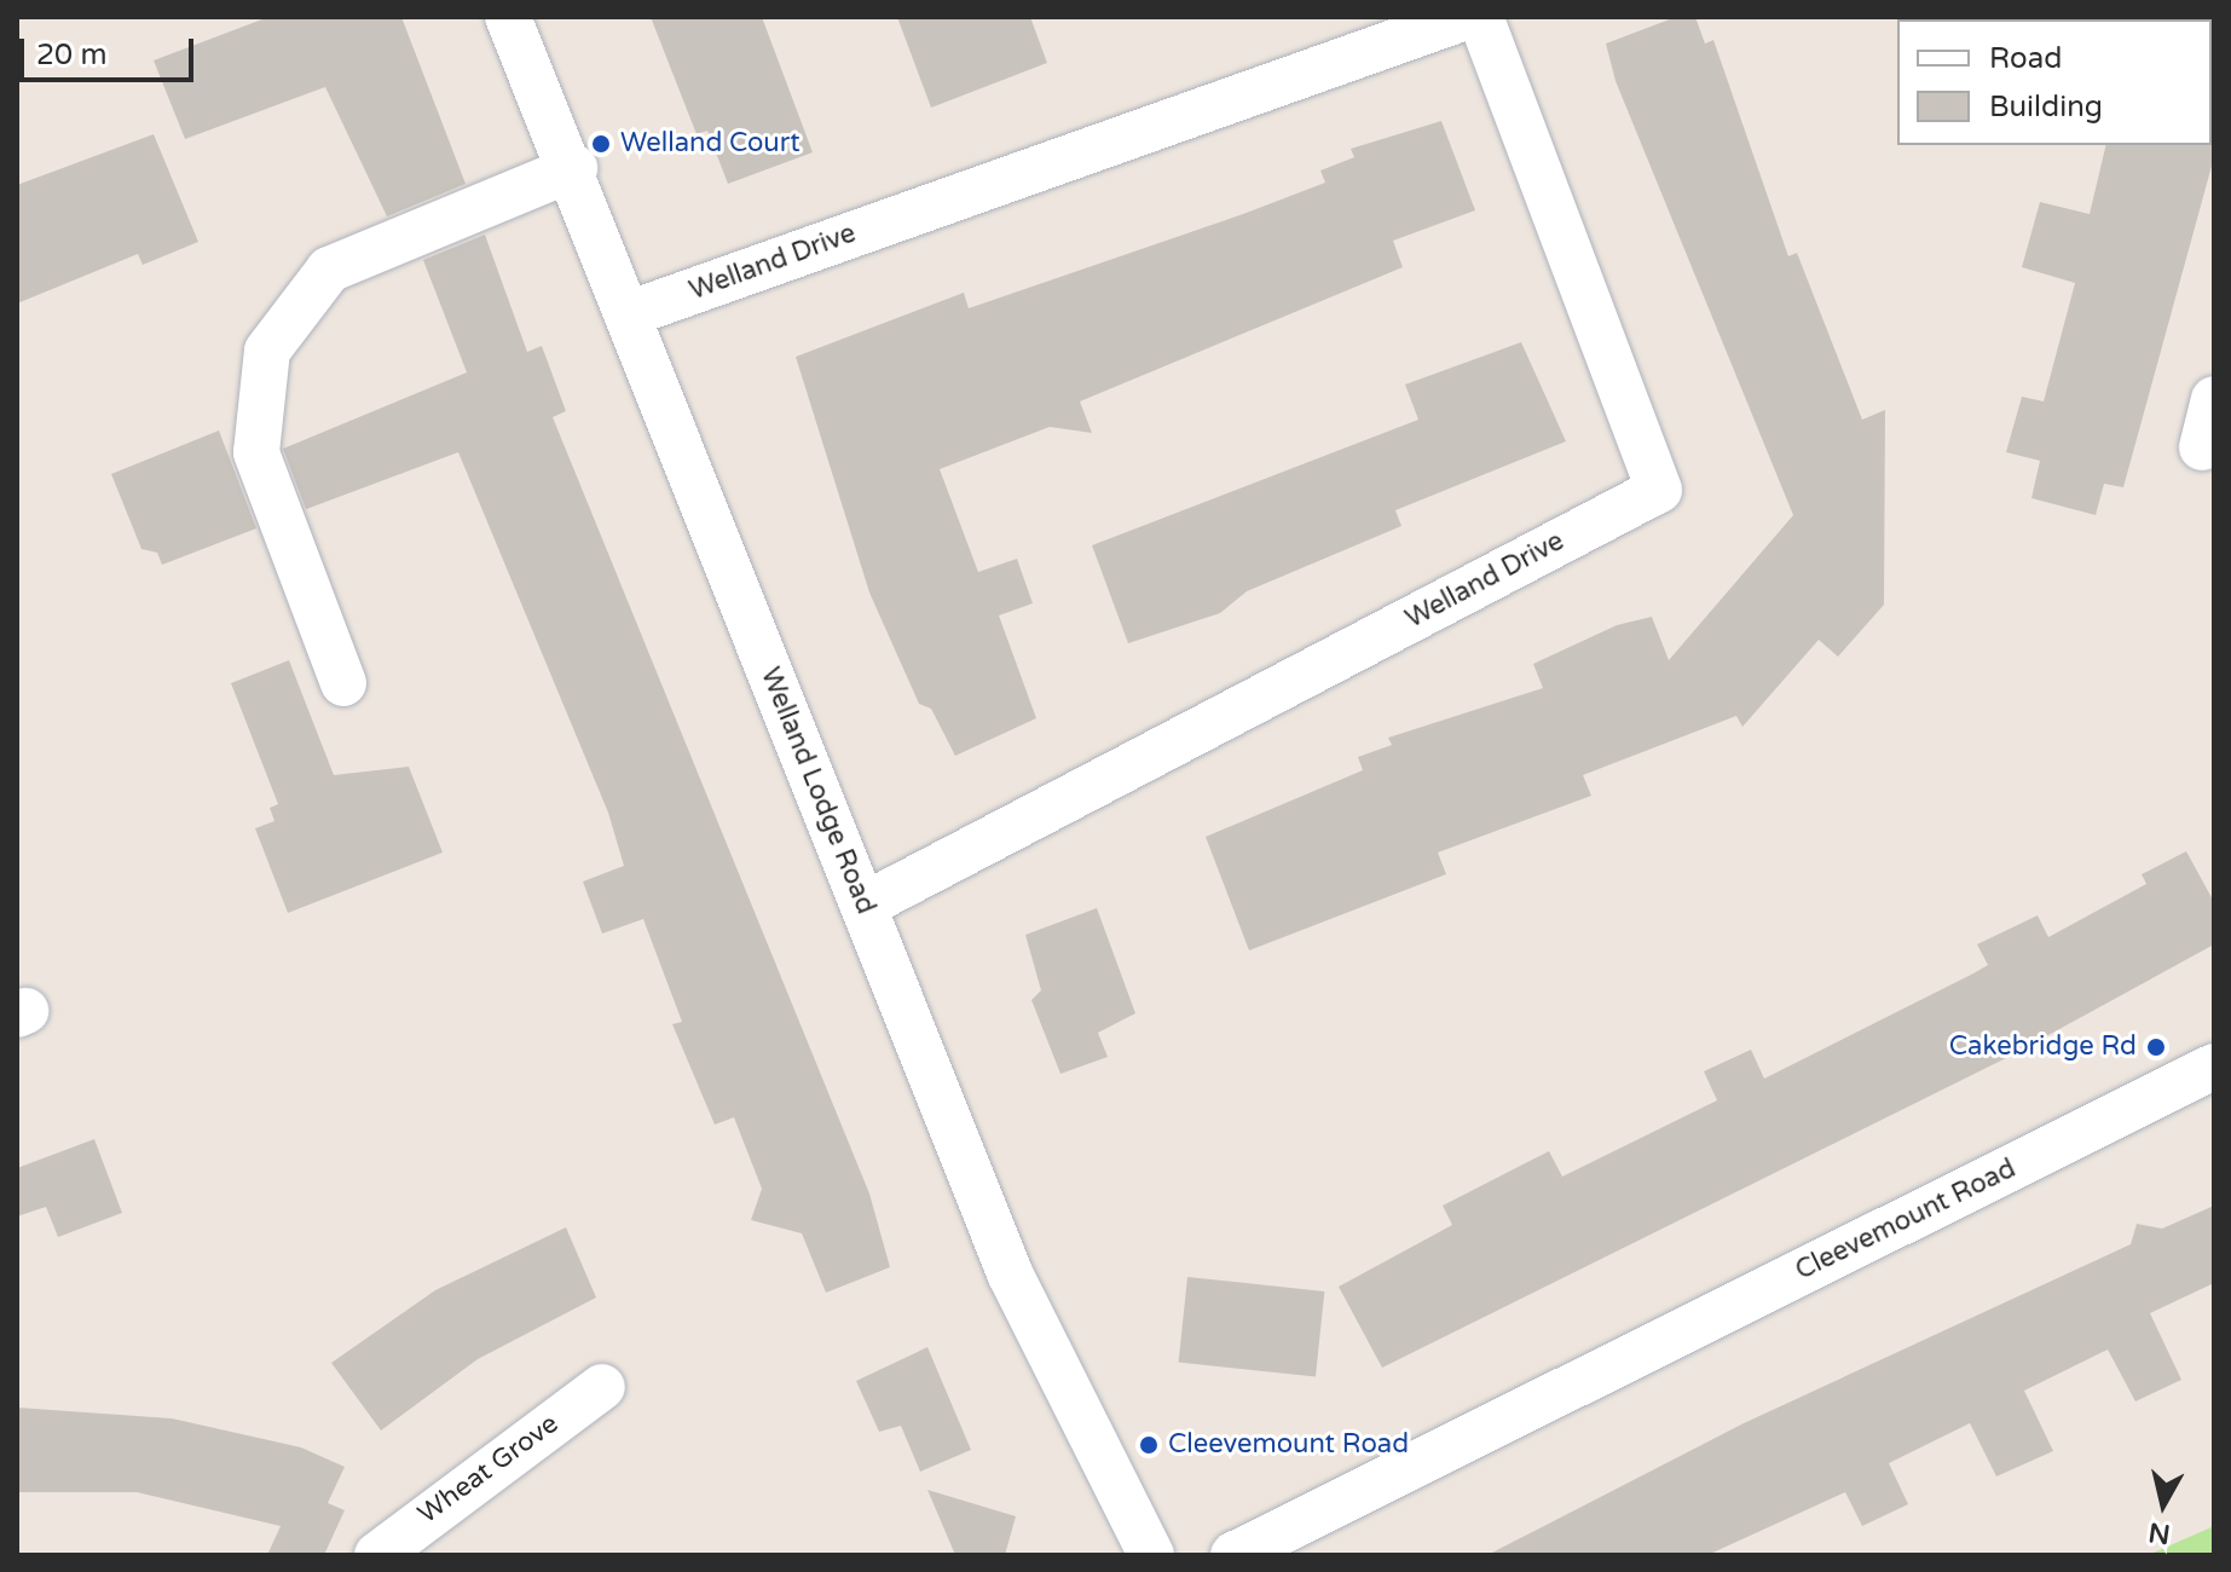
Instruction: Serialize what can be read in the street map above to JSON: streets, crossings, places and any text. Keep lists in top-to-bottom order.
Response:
{
  "streets": {
    "street": [
      "Welland Drive",
      "Welland Lodge Road",
      "Cleevemount Road",
      "Wheat Grove"
    ]
  },
  "crossings": [
    ["Welland Drive", "Welland Lodge Road"]
  ],
  "places": ["Welland Court", "Cakebridge Rd", "Cleevemount Road"],
  "legend": ["Road", "Building"],
  "scale_bar": "20 m",
  "north": "bottom"
}
